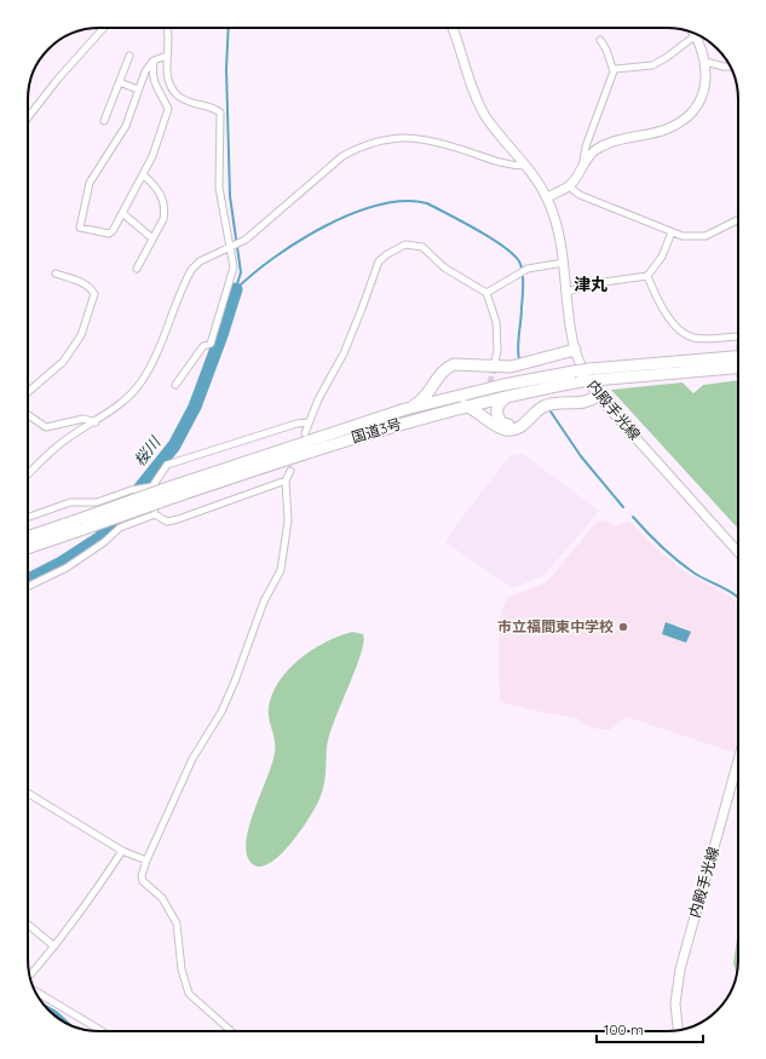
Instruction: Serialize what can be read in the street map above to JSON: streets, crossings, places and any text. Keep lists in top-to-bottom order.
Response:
{
  "streets": {
    "highway": ["国道3号"],
    "main road": ["内殿手光線"]
  },
  "districts": ["津丸"],
  "water": ["桜川"],
  "places": ["市立福間東中学校"],
  "scale_bar": "100 m"
}
